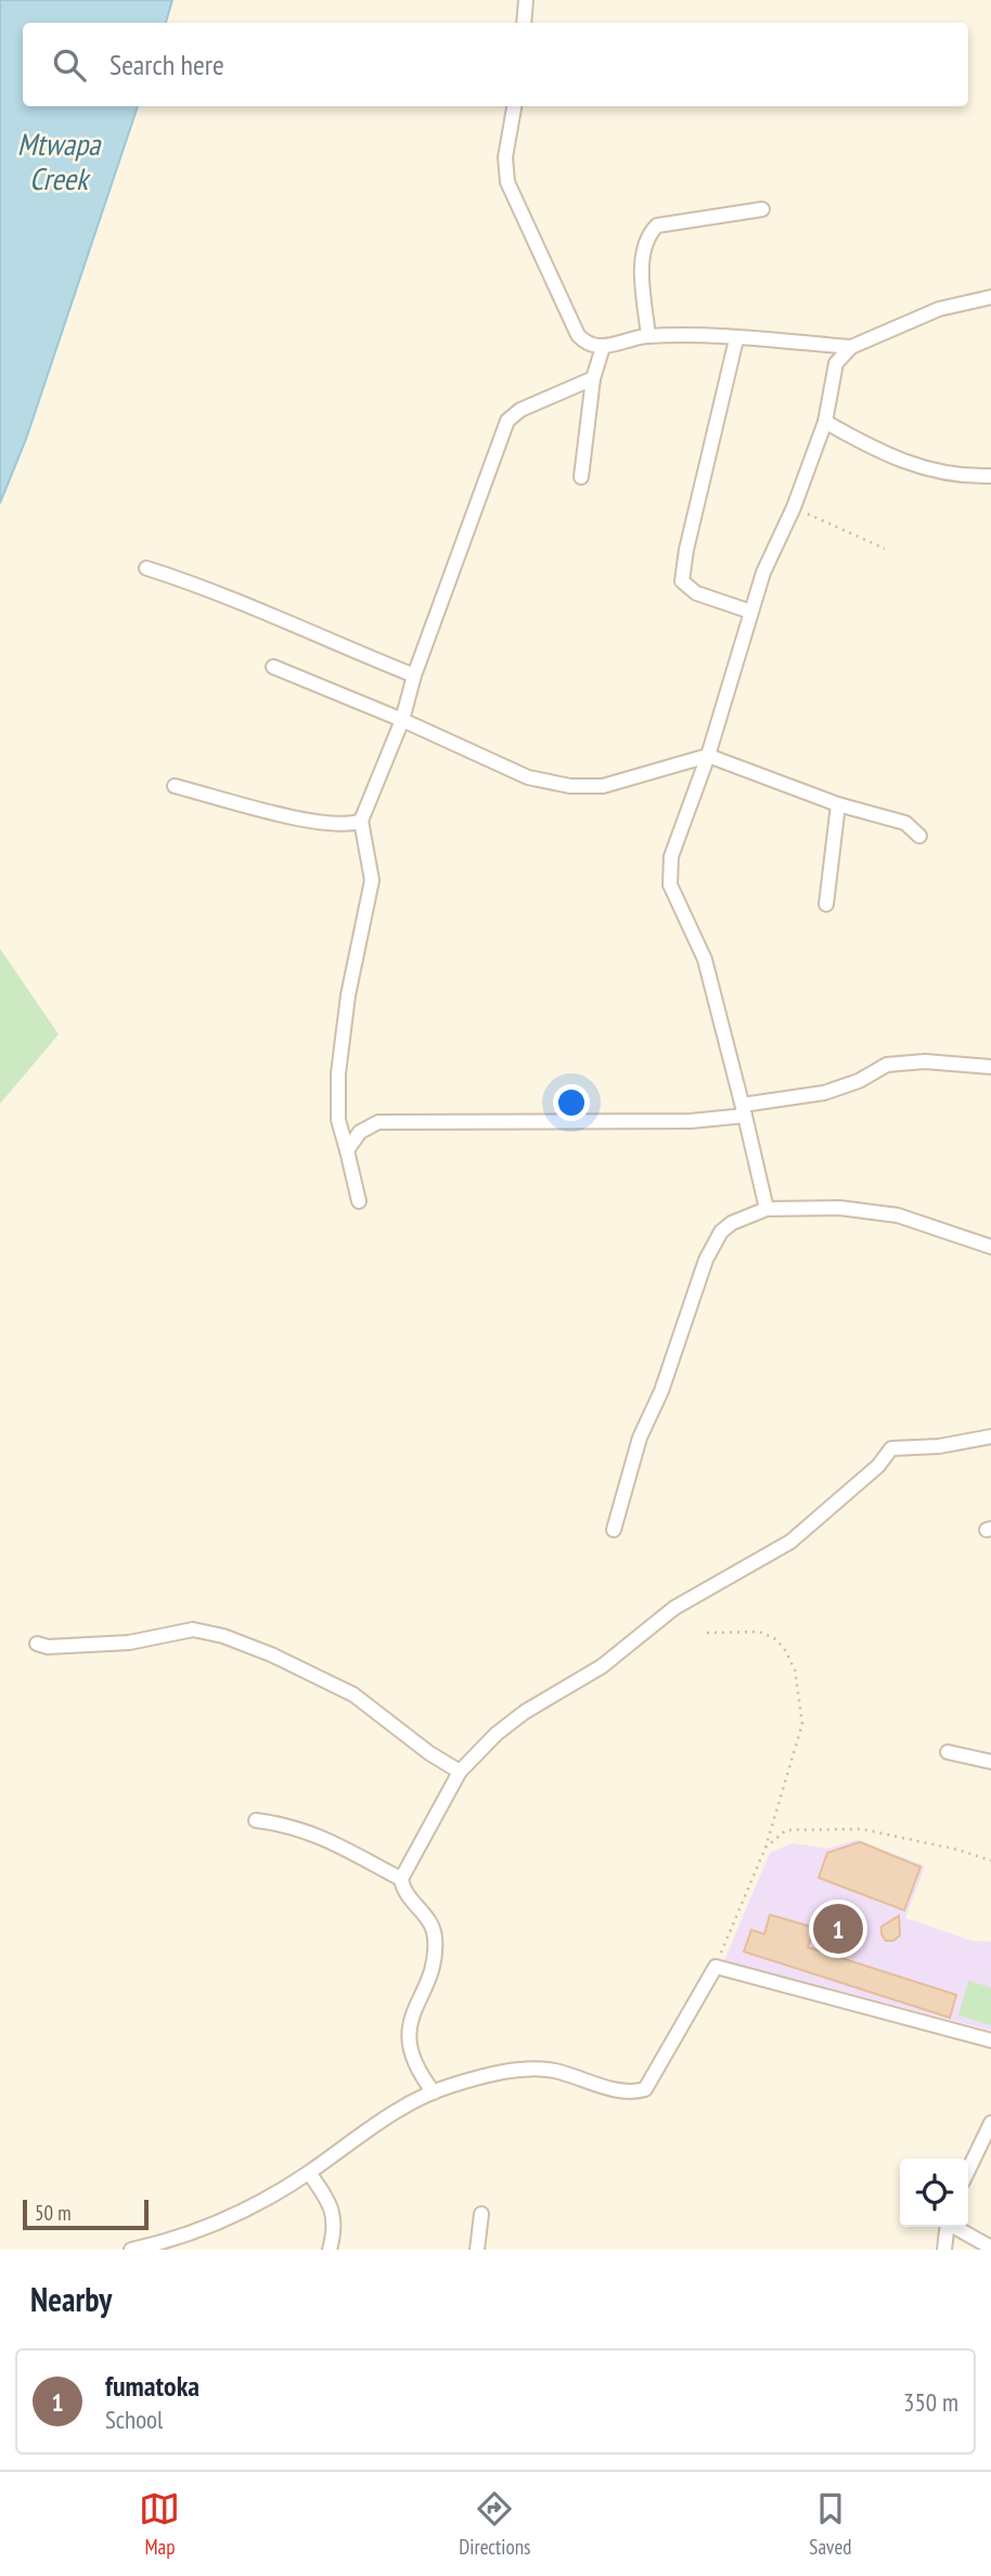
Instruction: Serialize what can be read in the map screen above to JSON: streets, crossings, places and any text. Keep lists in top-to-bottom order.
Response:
{
  "water": ["Mtwapa Creek"],
  "scale_bar": "50 m",
  "page": {
    "search": "Search here",
    "pins": "1",
    "scale": "50 m",
    "heading": "Nearby",
    "list": [
      {
        "mark": "1",
        "name": "fumatoka",
        "note": "School",
        "value": "350 m"
      }
    ],
    "nav": ["Map", "Directions", "Saved"]
  }
}
